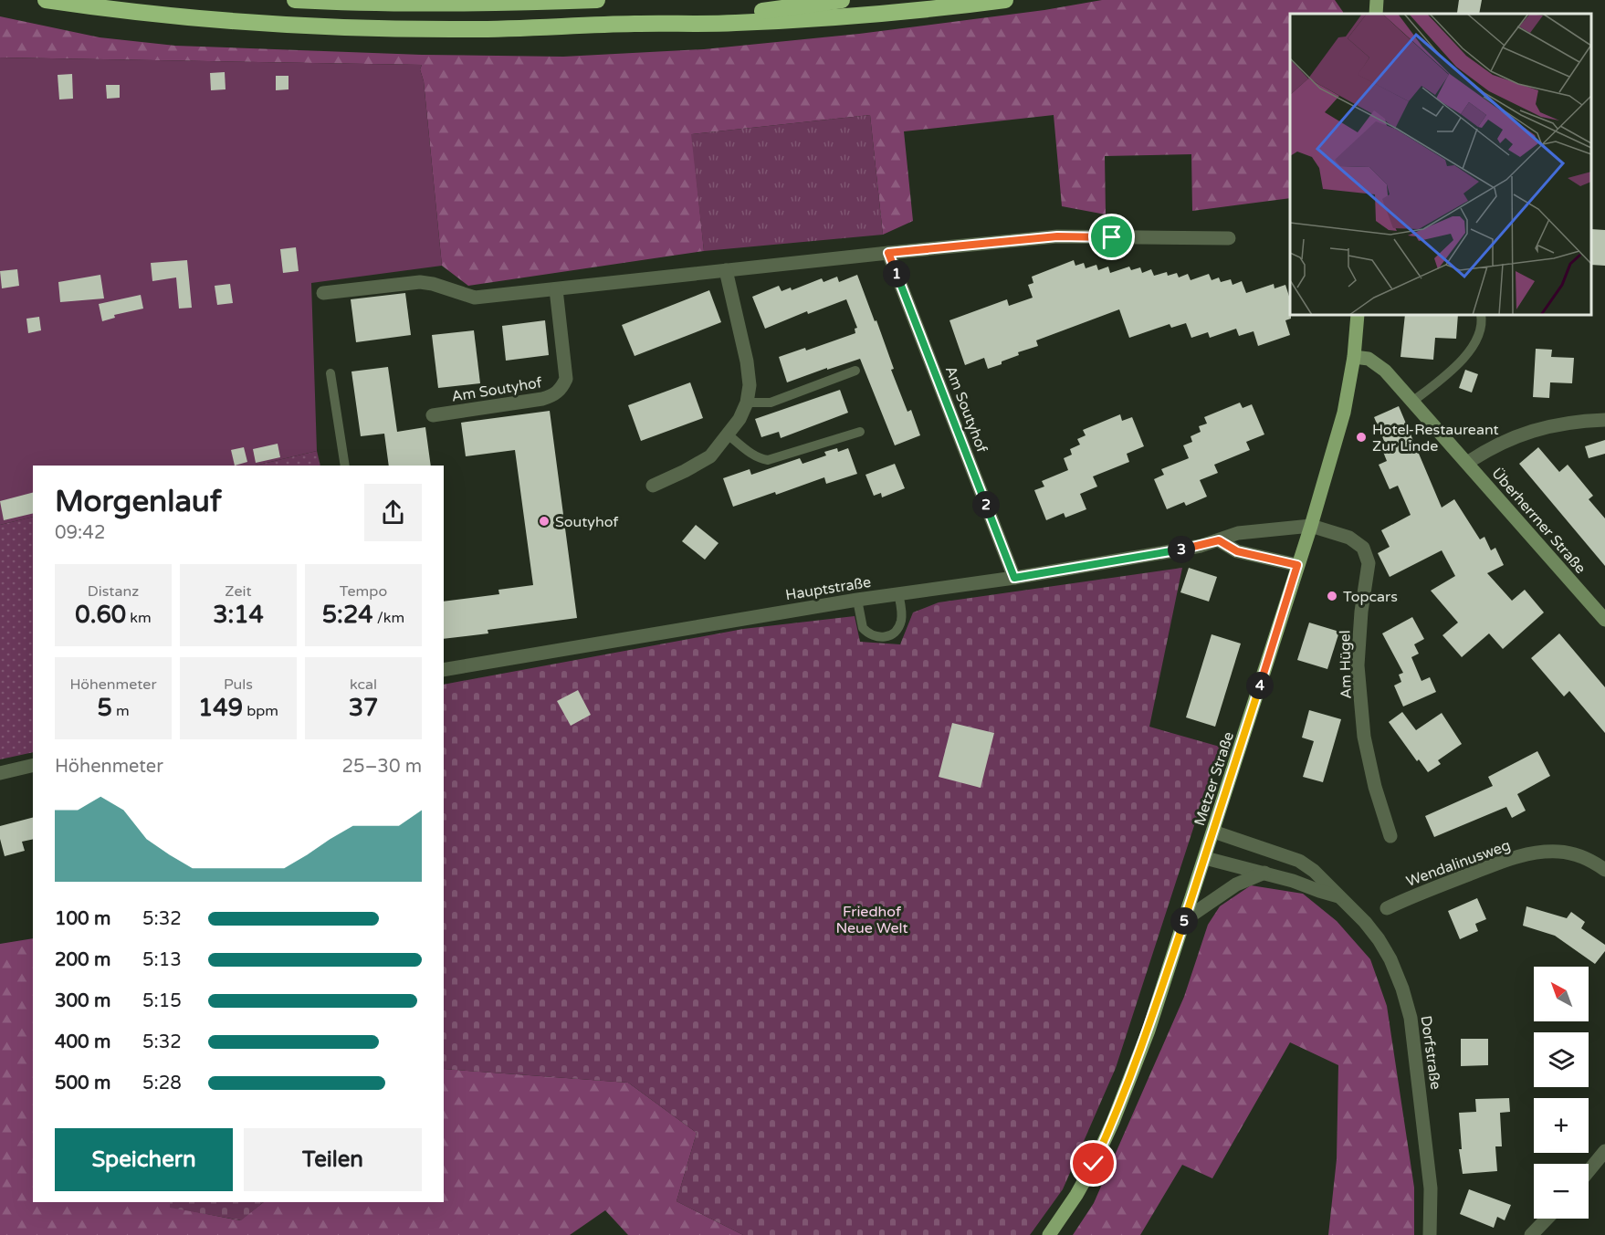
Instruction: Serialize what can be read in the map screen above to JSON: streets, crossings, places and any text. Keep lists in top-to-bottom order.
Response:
{
  "streets": {
    "main road": ["Überherrner Straße", "Metzer Straße"],
    "street": [
      "Am Soutyhof",
      "Hauptstraße",
      "Am Hügel",
      "Wendalinusweg",
      "Dorfstraße"
    ]
  },
  "crossings": [
    ["Am Soutyhof", "Hauptstraße"],
    ["Überherrner Straße", "Metzer Straße"],
    ["Hauptstraße", "Am Hügel"],
    ["Hauptstraße", "Metzer Straße"],
    ["Am Hügel", "Metzer Straße"],
    ["Metzer Straße", "Dorfstraße"]
  ],
  "parks": ["Friedhof Neue Welt"],
  "places": ["Hotel-Restaureant Zur Linde", "Soutyhof", "Topcars"],
  "north": "top left",
  "page": {
    "pins": [
      "1",
      "2",
      "3",
      "4",
      "5"
    ],
    "heading": ["Morgenlauf", "09:42"],
    "stats": [
      ["Distanz", "0.60 km"],
      ["Zeit", "3:14"],
      ["Tempo", "5:24 /km"],
      ["Höhenmeter", "5 m"],
      ["Puls", "149 bpm"],
      ["kcal", "37"]
    ],
    "chart": ["Höhenmeter", "25–30 m"],
    "list": [
      {
        "name": "100 m",
        "note": "5:32"
      },
      {
        "name": "200 m",
        "note": "5:13"
      },
      {
        "name": "300 m",
        "note": "5:15"
      },
      {
        "name": "400 m",
        "note": "5:32"
      },
      {
        "name": "500 m",
        "note": "5:28"
      }
    ],
    "map_buttons": ["+", "−"],
    "buttons": ["Speichern", "Teilen"]
  }
}
